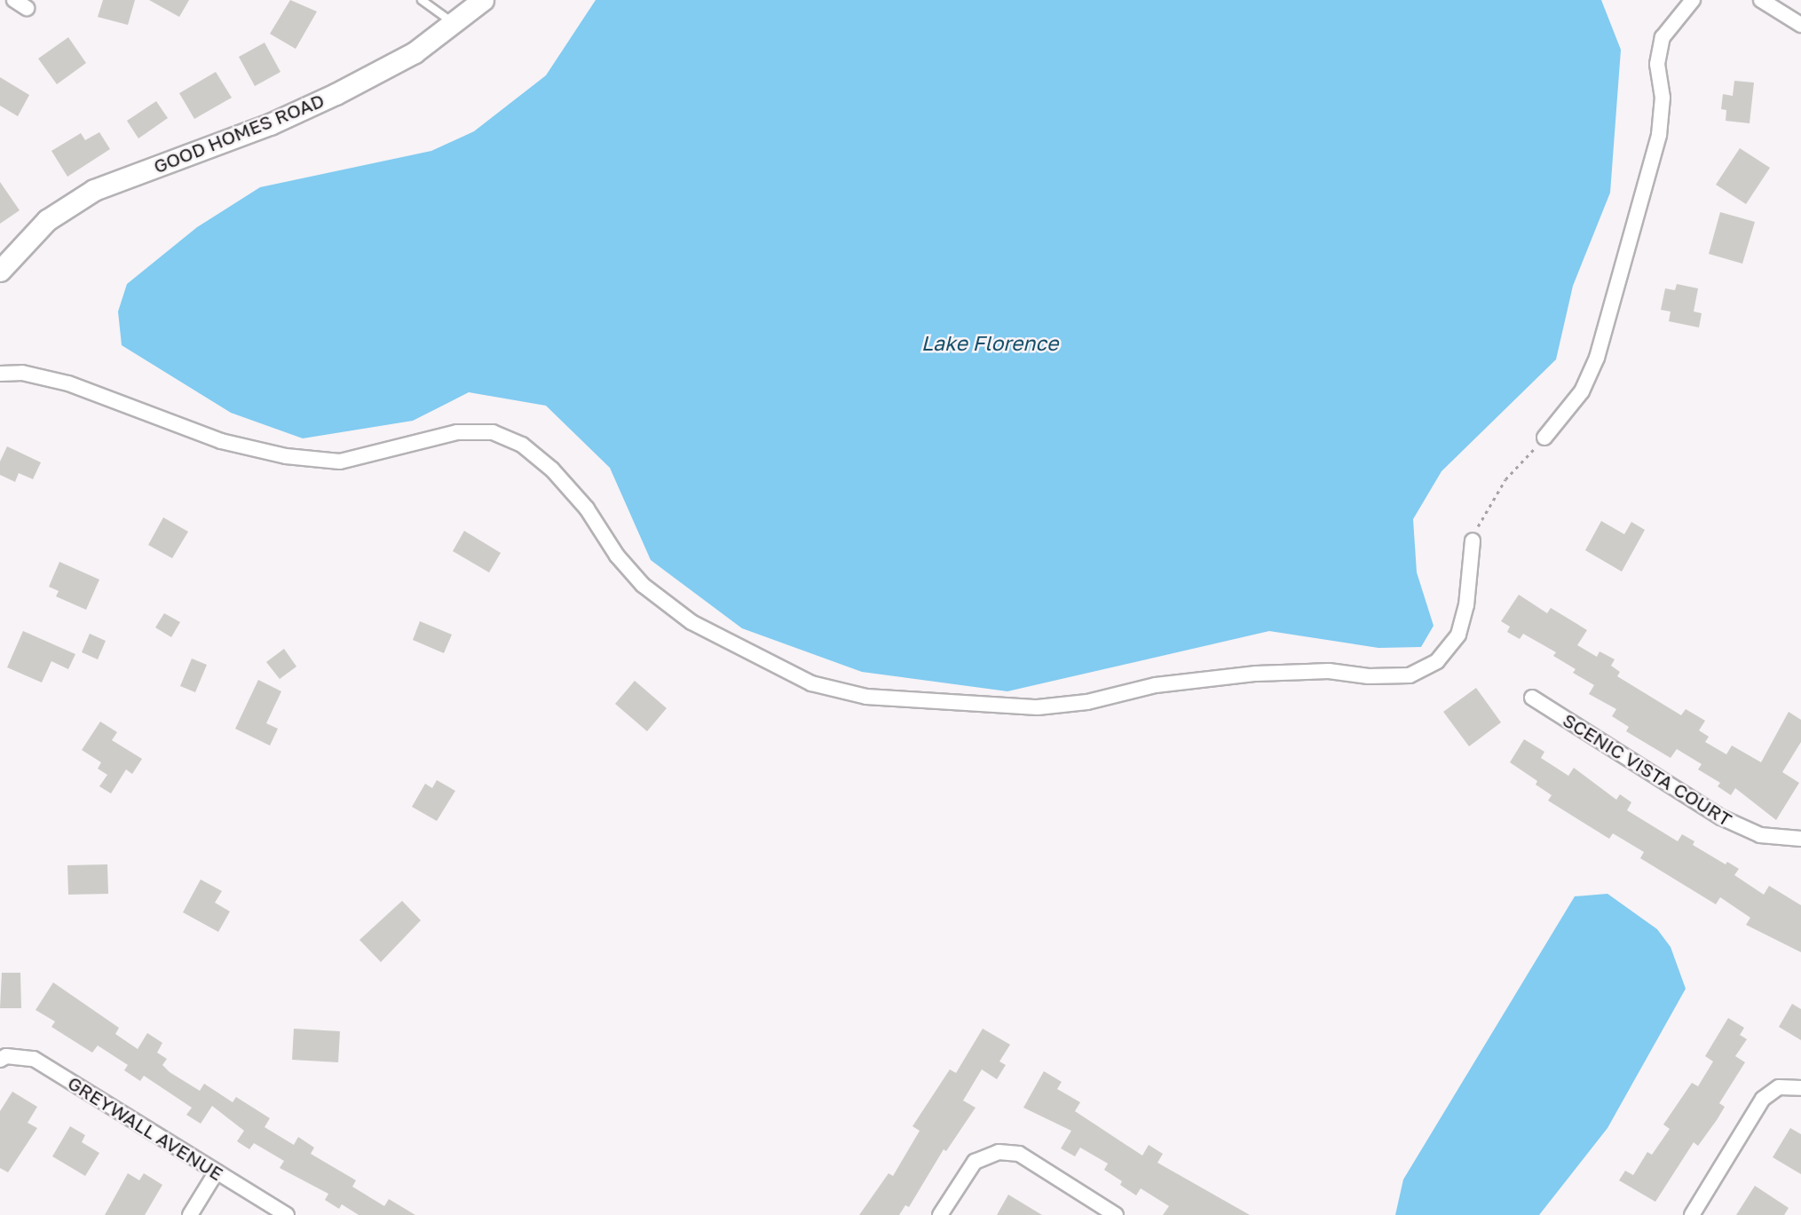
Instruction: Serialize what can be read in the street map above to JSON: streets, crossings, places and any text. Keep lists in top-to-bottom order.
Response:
{
  "streets": {
    "street": ["GOOD HOMES ROAD", "SCENIC VISTA COURT", "GREYWALL AVENUE"]
  },
  "water": ["Lake Florence"]
}
